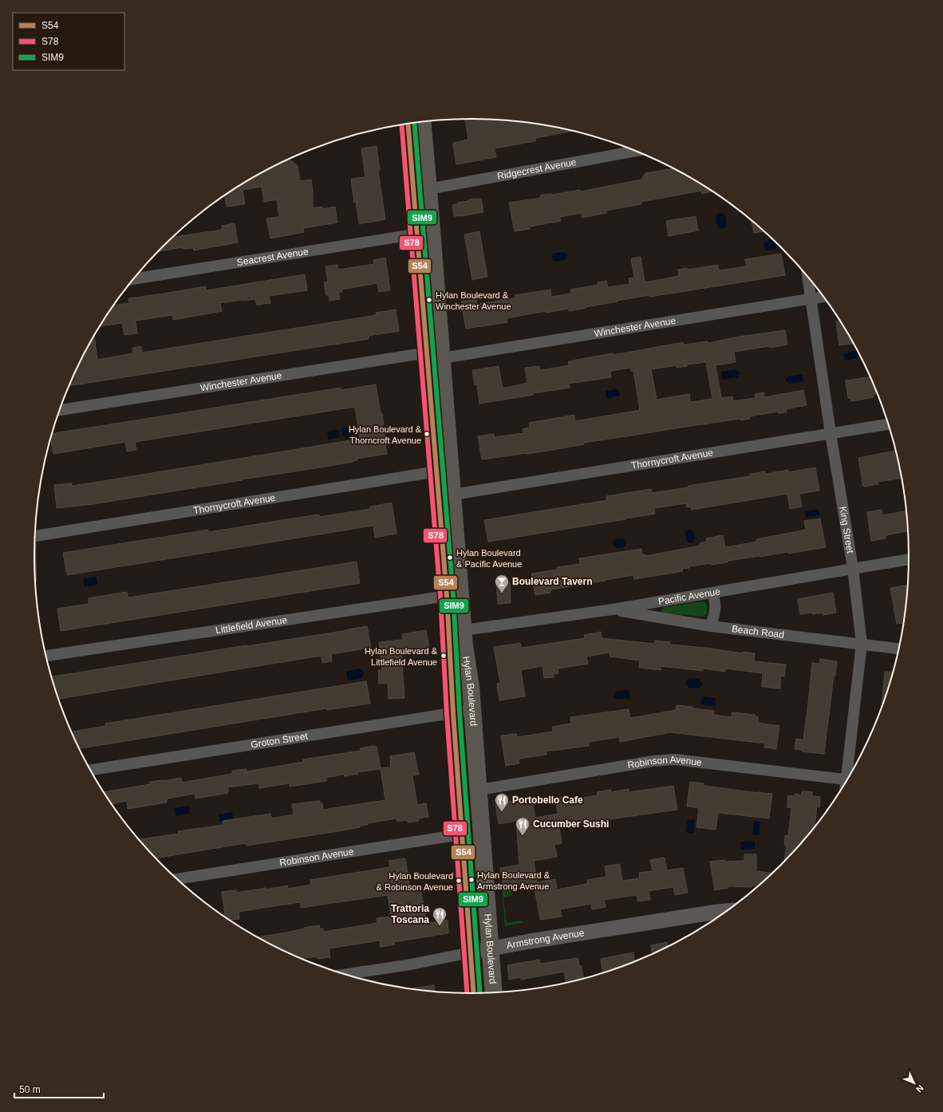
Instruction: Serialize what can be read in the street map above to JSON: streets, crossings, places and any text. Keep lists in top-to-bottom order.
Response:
{
  "streets": {
    "main road": ["Hylan Boulevard"],
    "street": [
      "Ridgecrest Avenue",
      "Seacrest Avenue",
      "Winchester Avenue",
      "Thornycroft Avenue",
      "King Street",
      "Pacific Avenue",
      "Littlefield Avenue",
      "Beach Road",
      "Groton Street",
      "Robinson Avenue",
      "Armstrong Avenue"
    ]
  },
  "crossings": [
    ["Ridgecrest Avenue", "Hylan Boulevard"],
    ["Seacrest Avenue", "Hylan Boulevard"],
    ["Winchester Avenue", "King Street"],
    ["Winchester Avenue", "Hylan Boulevard"],
    ["Thornycroft Avenue", "King Street"],
    ["Thornycroft Avenue", "Hylan Boulevard"],
    ["King Street", "Pacific Avenue"],
    ["King Street", "Beach Road"],
    ["Pacific Avenue", "Beach Road"],
    ["Pacific Avenue", "Hylan Boulevard"],
    ["Littlefield Avenue", "Hylan Boulevard"],
    ["Hylan Boulevard", "Groton Street"],
    ["Hylan Boulevard", "Robinson Avenue"],
    ["Hylan Boulevard", "Armstrong Avenue"]
  ],
  "places": {
    "other": [
      "Hylan Boulevard & Winchester Avenue",
      "Hylan Boulevard & Thorncroft Avenue",
      "Hylan Boulevard & Pacific Avenue",
      "Hylan Boulevard & Littlefield Avenue",
      "Hylan Boulevard & Armstrong Avenue",
      "Hylan Boulevard & Robinson Avenue"
    ],
    "bar": ["Boulevard Tavern"],
    "restaurant": ["Portobello Cafe", "Cucumber Sushi", "Trattoria Toscana"]
  },
  "lines": ["transit line SIM9", "transit line S54", "transit line S78"],
  "legend": ["S54", "S78", "SIM9"],
  "scale_bar": "50 m",
  "north": "bottom right"
}
